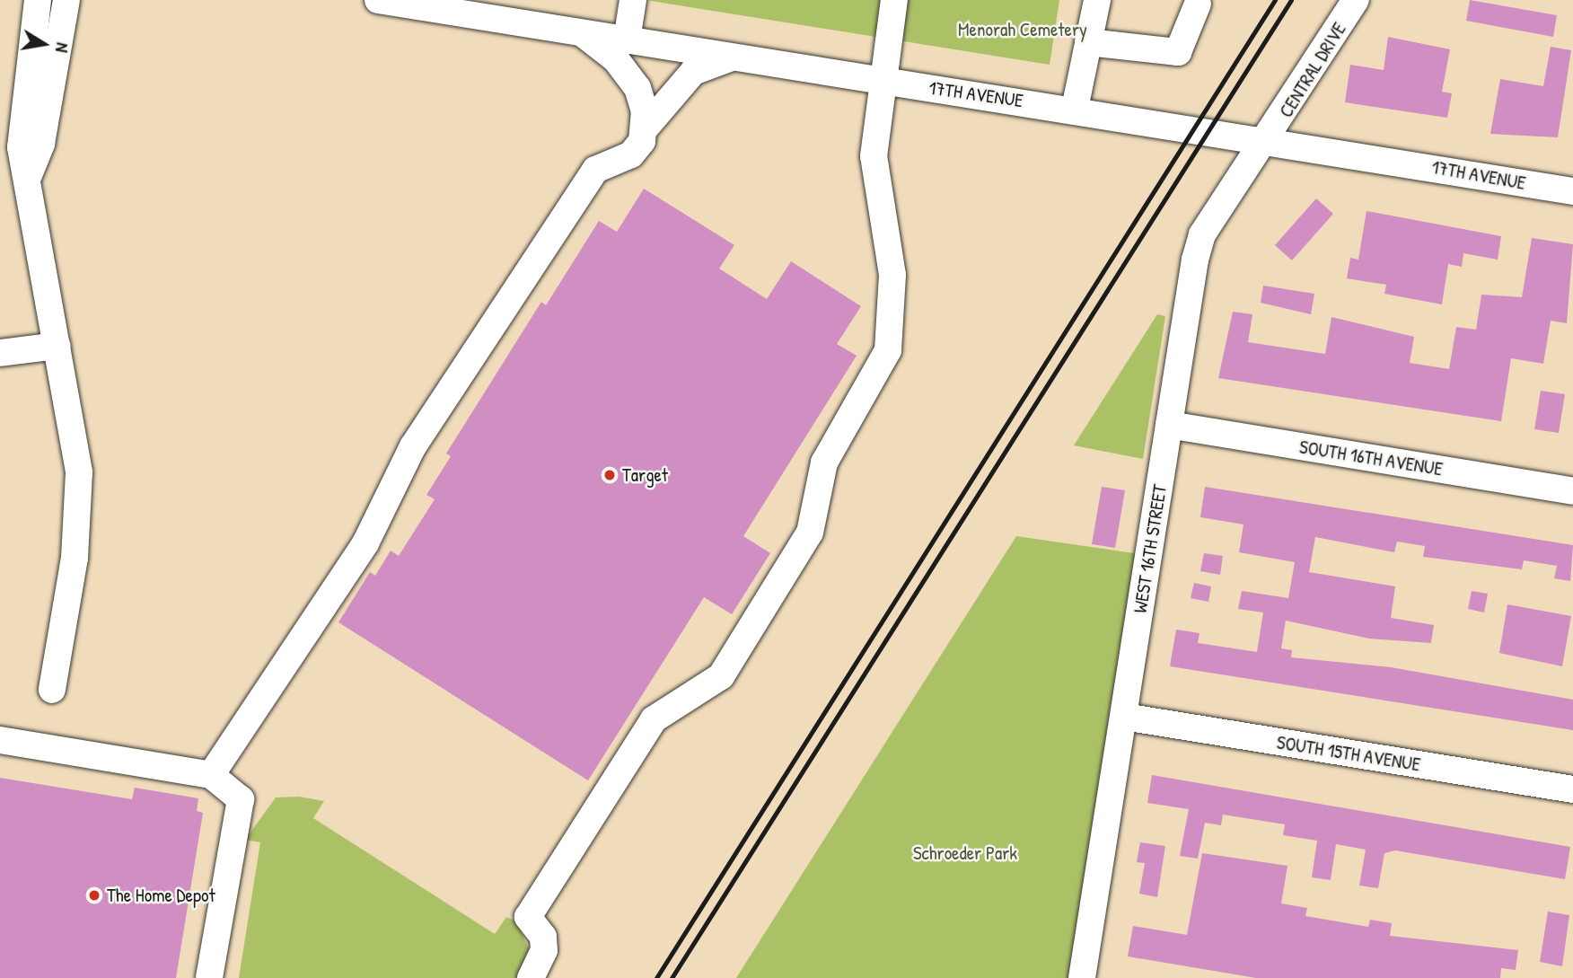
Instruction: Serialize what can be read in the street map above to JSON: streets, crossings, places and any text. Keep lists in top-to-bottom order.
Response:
{
  "streets": {
    "street": [
      "CENTRAL DRIVE",
      "17TH AVENUE",
      "SOUTH 16TH AVENUE",
      "WEST 16TH STREET",
      "SOUTH 15TH AVENUE"
    ]
  },
  "crossings": [
    ["CENTRAL DRIVE", "17TH AVENUE"],
    ["CENTRAL DRIVE", "WEST 16TH STREET"],
    ["17TH AVENUE", "WEST 16TH STREET"],
    ["SOUTH 16TH AVENUE", "WEST 16TH STREET"],
    ["WEST 16TH STREET", "SOUTH 15TH AVENUE"]
  ],
  "parks": ["Menorah Cemetery", "Schroeder Park"],
  "places": ["Target", "The Home Depot"],
  "north": "right"
}
